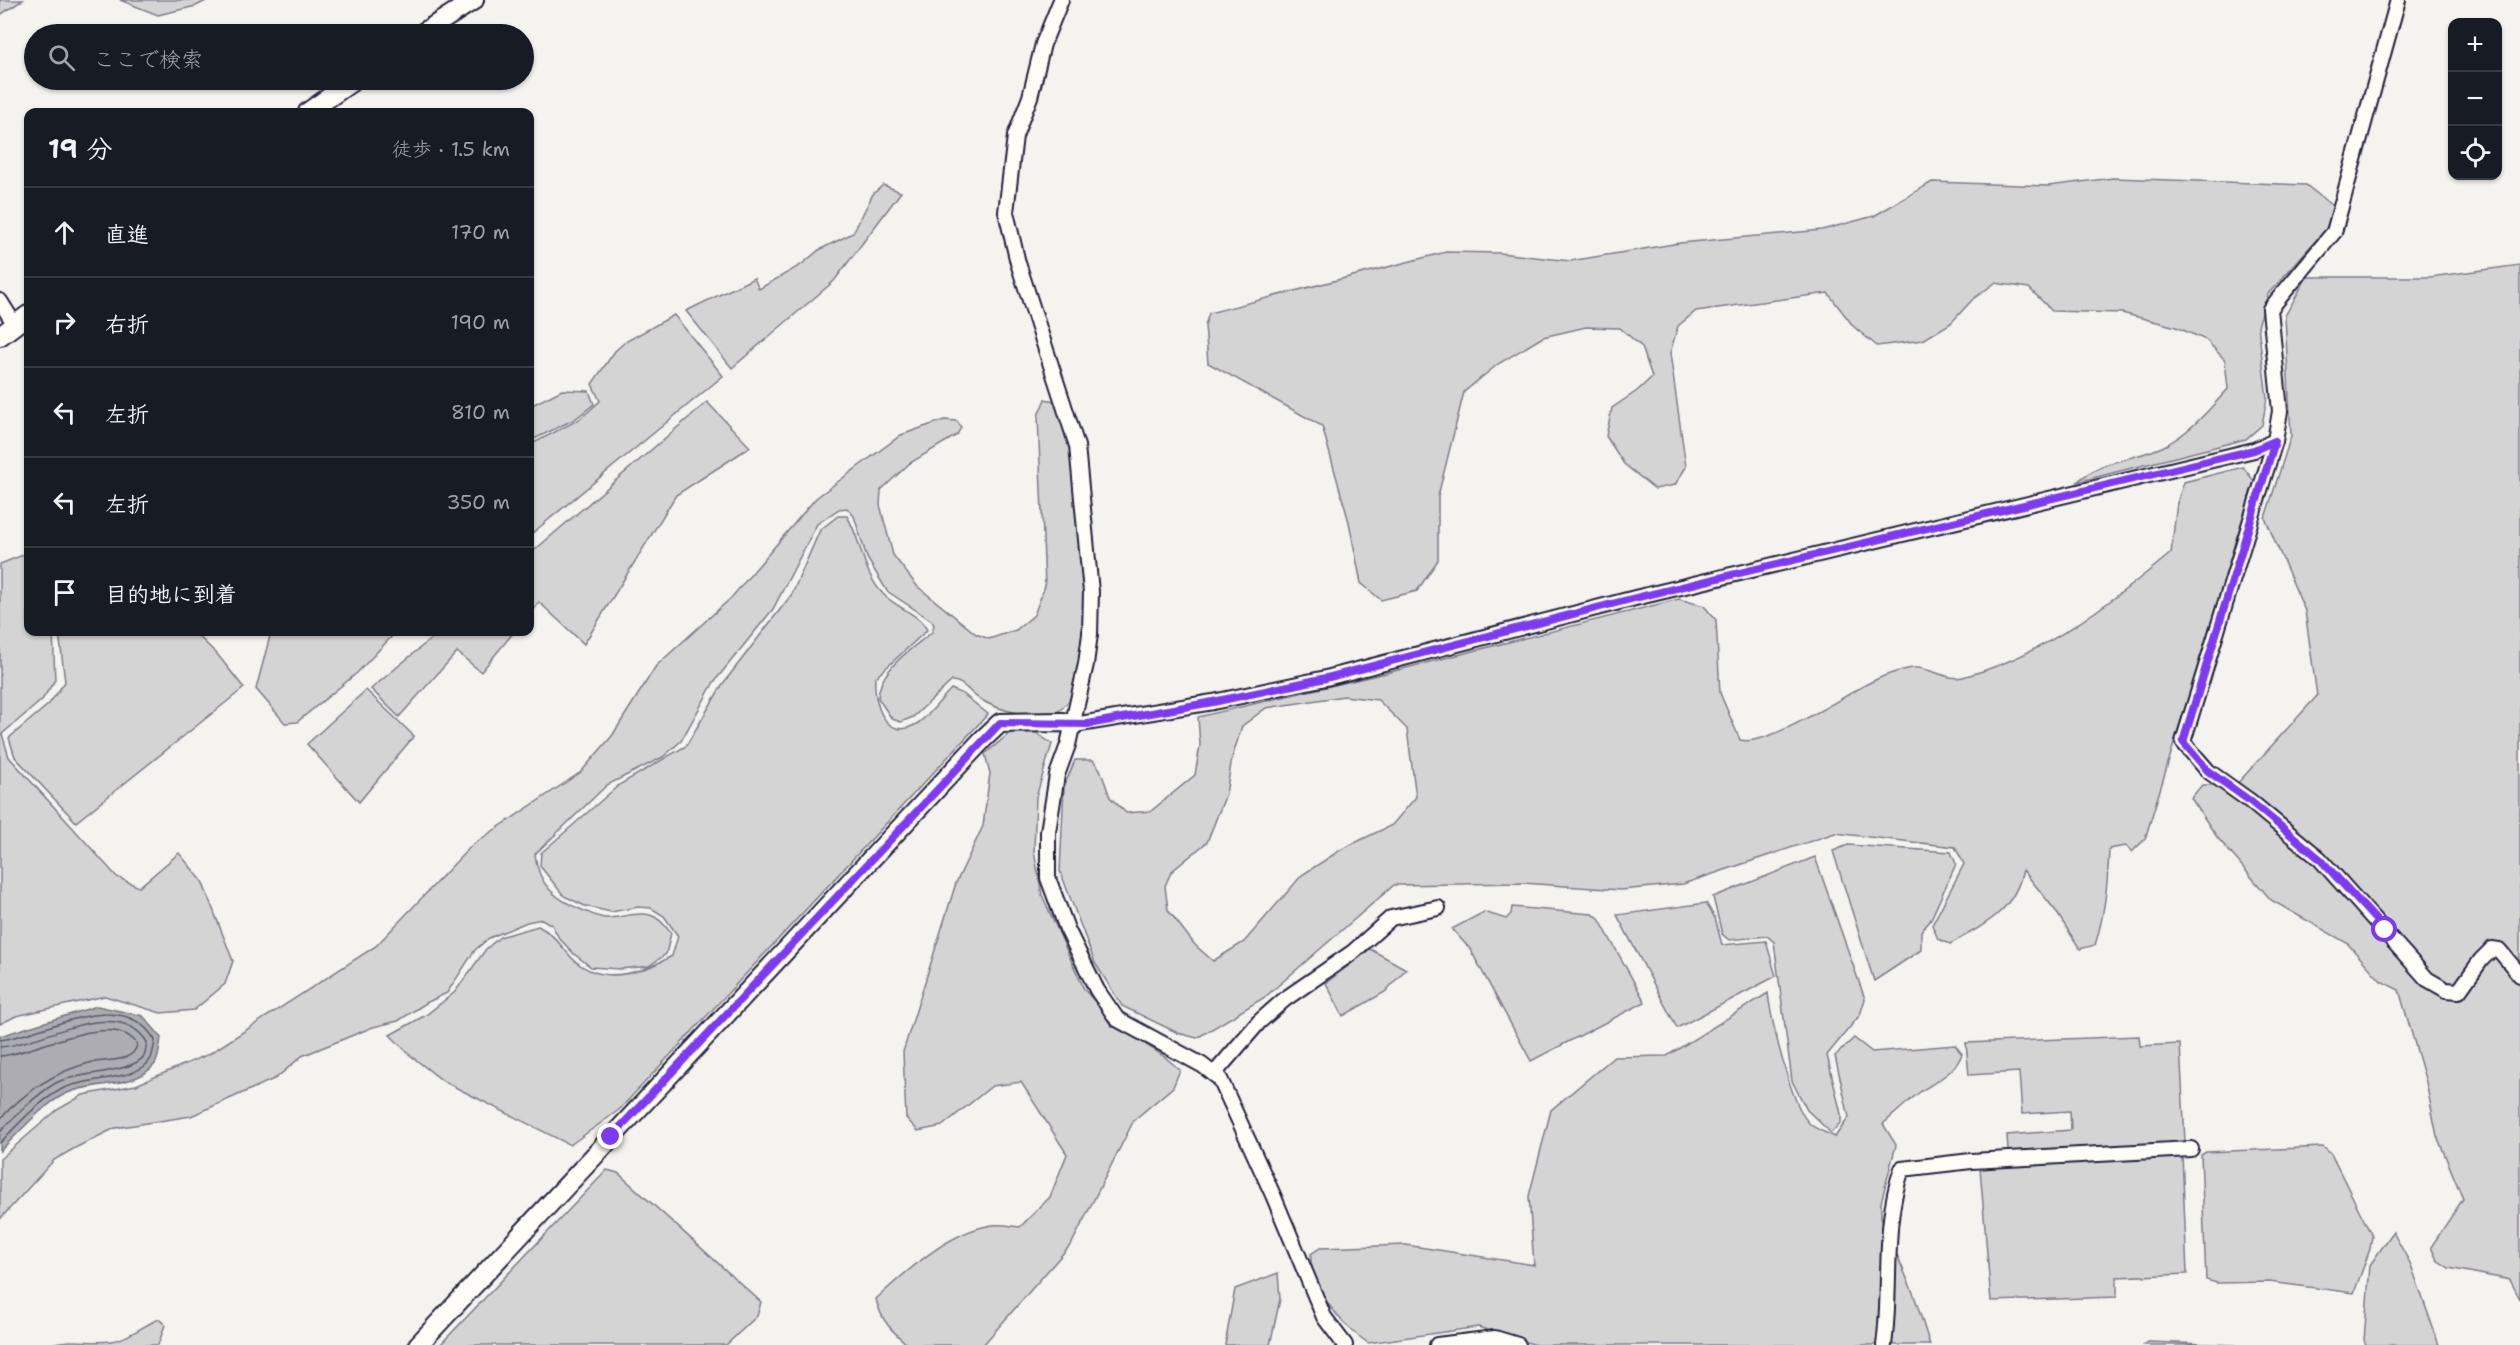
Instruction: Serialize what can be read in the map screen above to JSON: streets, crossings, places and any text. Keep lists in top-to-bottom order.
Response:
{
  "page": {
    "map_buttons": ["+", "−"],
    "search": "ここで検索",
    "heading": ["19 分", "徒歩 · 1.5 km"],
    "list": [
      ["直進", "170 m"],
      ["右折", "190 m"],
      ["左折", "810 m"],
      ["左折", "350 m"],
      "目的地に到着"
    ]
  }
}
